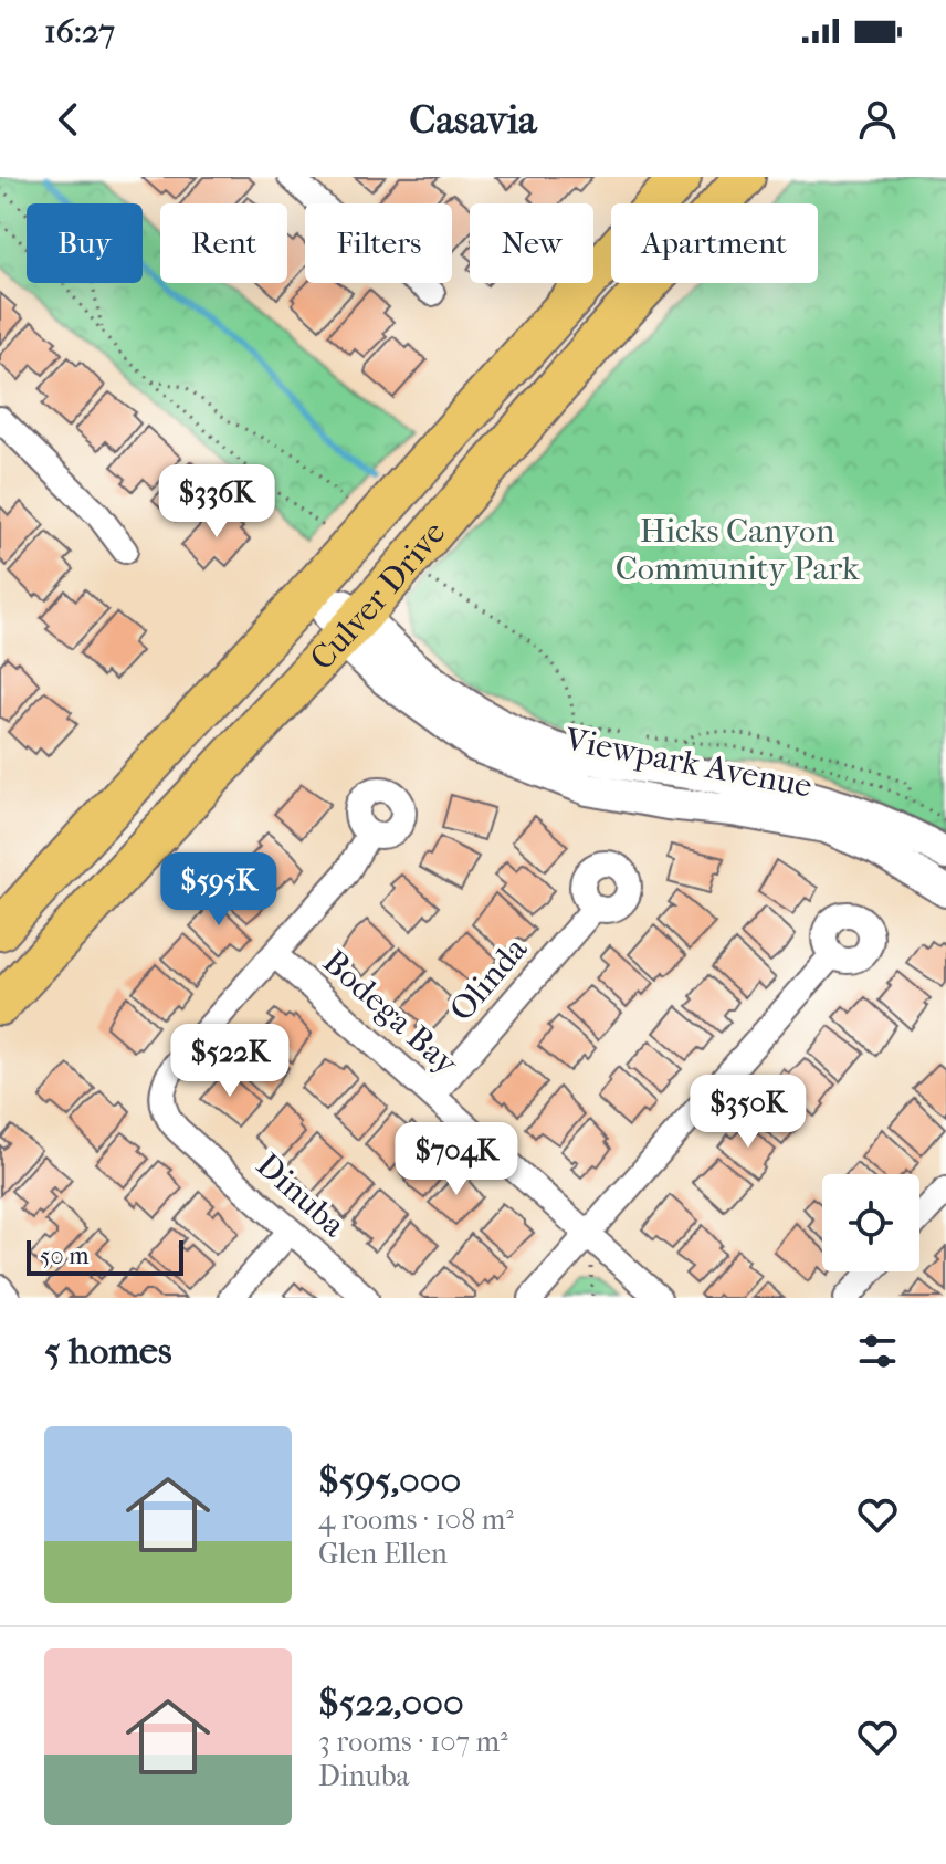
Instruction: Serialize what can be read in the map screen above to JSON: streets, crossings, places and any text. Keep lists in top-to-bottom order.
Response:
{
  "streets": {
    "main road": ["Culver Drive"],
    "street": [
      "Viewpark Avenue",
      "Olinda",
      "Bodega Bay",
      "Dinuba"
    ]
  },
  "crossings": [
    ["Culver Drive", "Viewpark Avenue"],
    ["Olinda", "Bodega Bay"],
    ["Bodega Bay", "Dinuba"]
  ],
  "parks": ["Hicks Canyon Community Park"],
  "scale_bar": "50 m",
  "page": {
    "status": "16:27",
    "header": "Casavia",
    "chip": [
      "Buy",
      "Rent",
      "Filters",
      "New",
      "Apartment"
    ],
    "price": [
      "$336K",
      "$595K",
      "$522K",
      "$350K",
      "$704K"
    ],
    "scale": "50 m",
    "heading": "5 homes",
    "list": [
      {
        "name": "$595,000",
        "note": "4 rooms · 108 m² · Glen Ellen"
      },
      {
        "name": "$522,000",
        "note": "3 rooms · 107 m² · Dinuba"
      }
    ]
  }
}
